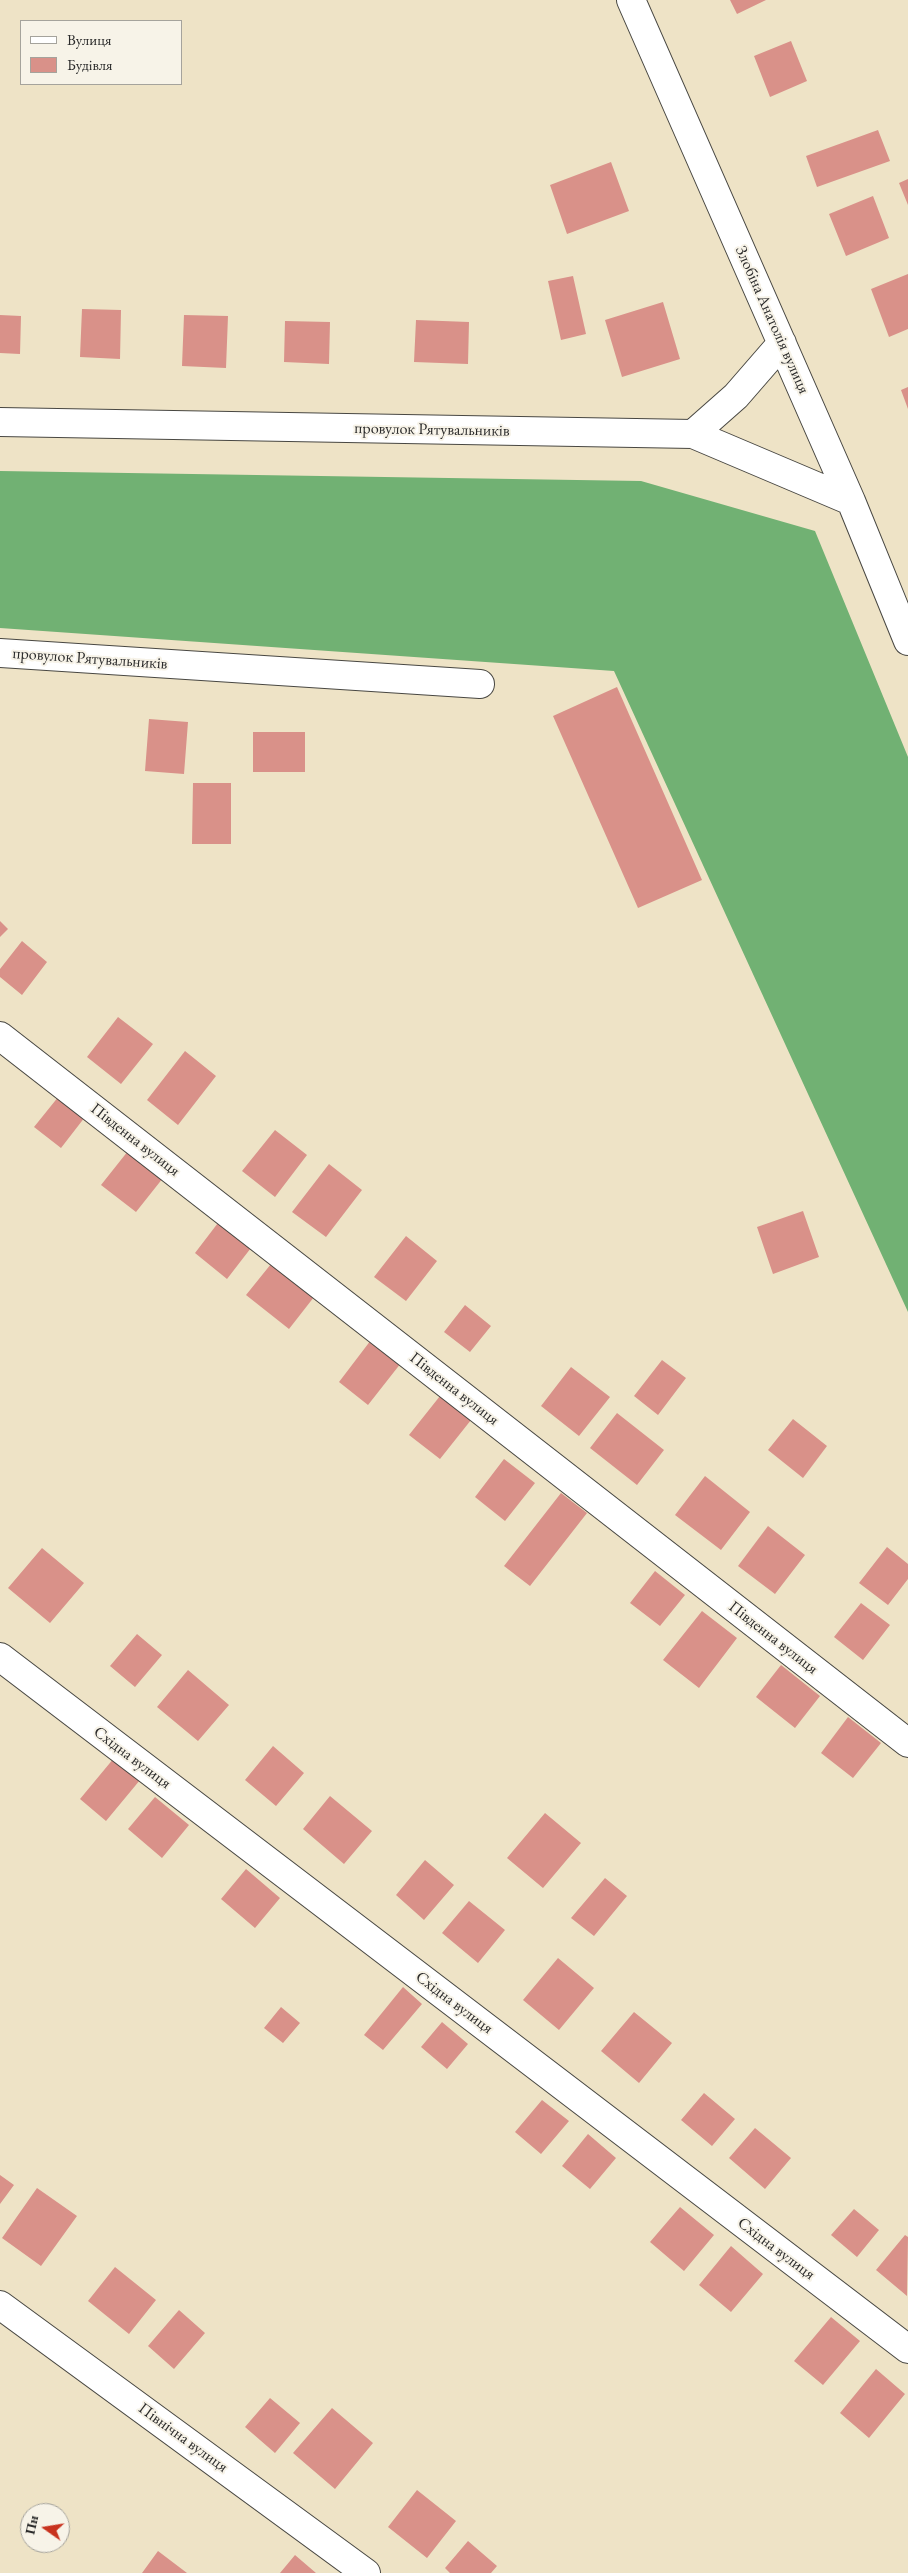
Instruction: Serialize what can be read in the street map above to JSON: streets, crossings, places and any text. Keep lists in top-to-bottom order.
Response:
{
  "streets": {
    "street": [
      "Злобіна Анатолія вулиця",
      "провулок Рятувальників",
      "Південна вулиця",
      "Східна вулиця",
      "Північна вулиця"
    ]
  },
  "crossings": [
    ["Злобіна Анатолія вулиця", "провулок Рятувальників"]
  ],
  "legend": ["Вулиця", "Будівля"],
  "north": "left"
}
